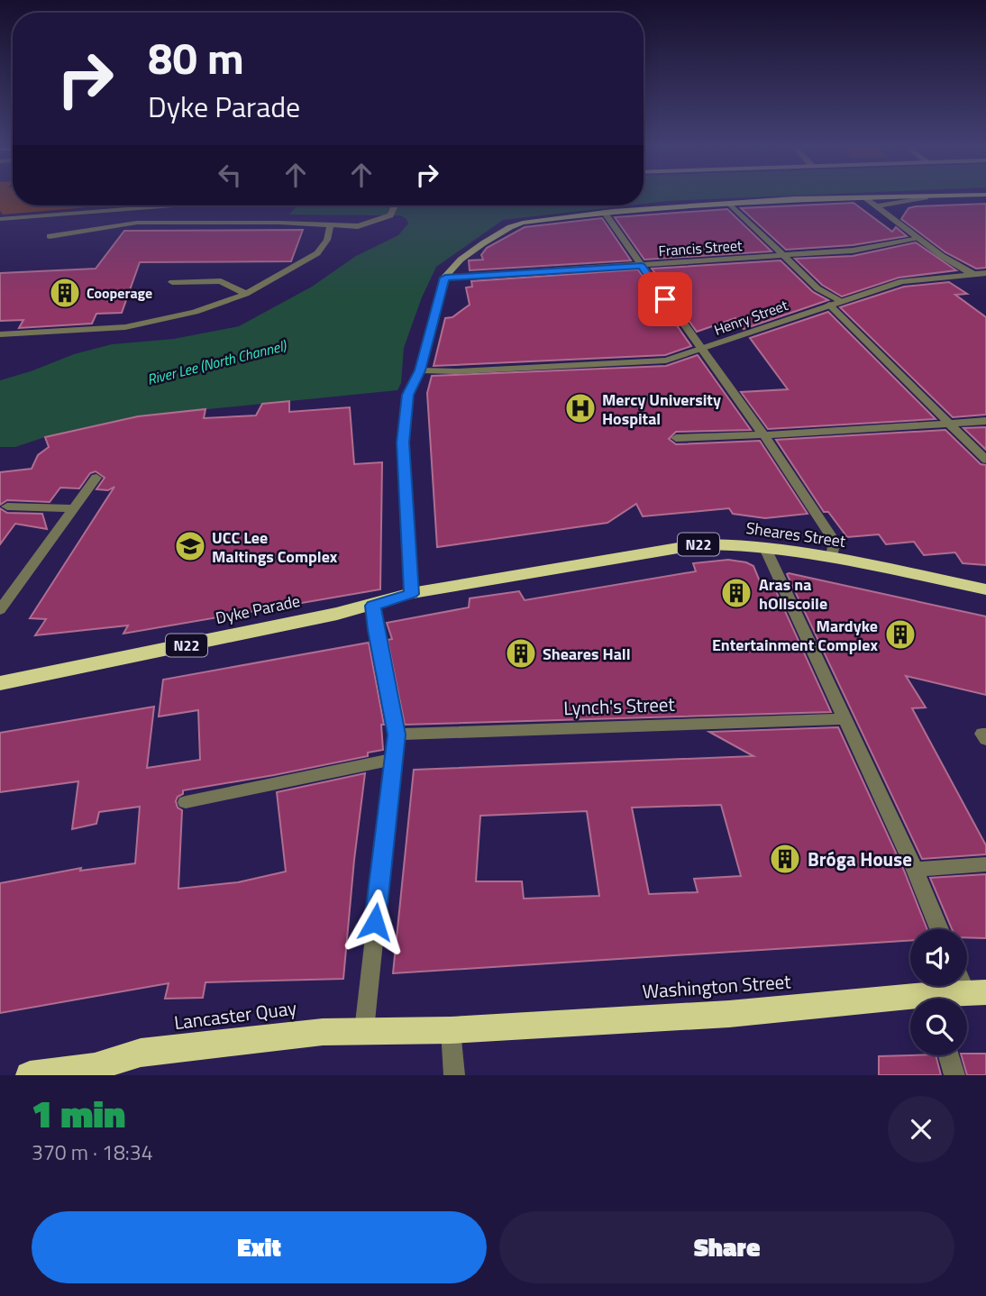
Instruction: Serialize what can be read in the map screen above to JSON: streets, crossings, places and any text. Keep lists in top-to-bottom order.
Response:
{
  "streets": {
    "highway": [
      "Sheares Street",
      "N22",
      "Dyke Parade",
      "Washington Street",
      "Lancaster Quay"
    ],
    "street": ["Francis Street", "Henry Street", "Lynch's Street"]
  },
  "crossings": [
    ["Sheares Street", "Dyke Parade"],
    ["Washington Street", "Lancaster Quay"]
  ],
  "water": ["River Lee (North Channel)"],
  "places": {
    "building": [
      "Cooperage",
      "Aras na hOllscoile",
      "Mardyke Entertainment Complex",
      "Sheares Hall",
      "Bróga House"
    ],
    "hospital": ["Mercy University Hospital"],
    "school or university": ["UCC Lee Maltings Complex"]
  },
  "page": {
    "turn": ["80 m", "Dyke Parade"],
    "heading": ["1 min", "370 m · 18:34"],
    "buttons": ["Exit", "Share"]
  }
}
